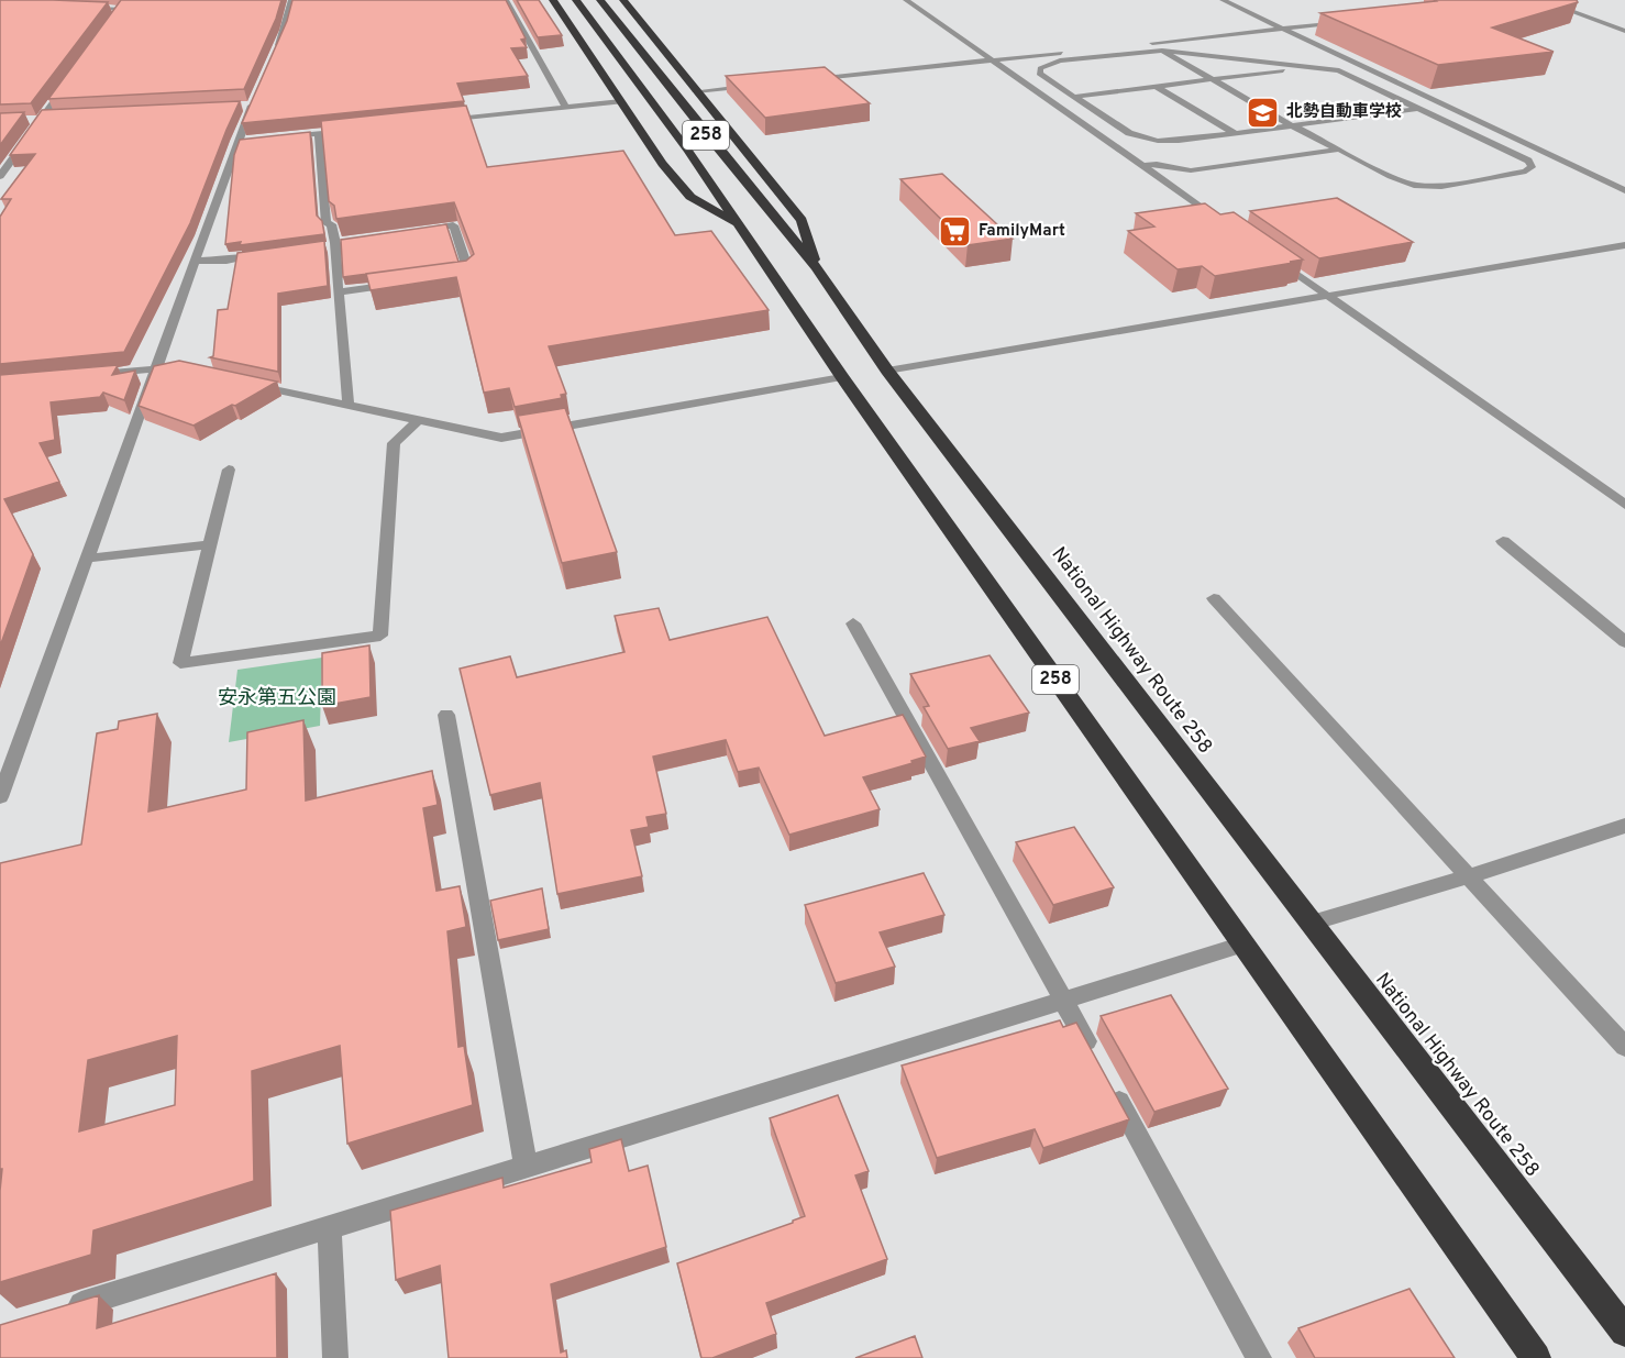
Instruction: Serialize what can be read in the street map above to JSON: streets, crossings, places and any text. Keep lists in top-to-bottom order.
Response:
{
  "streets": {
    "highway": ["258", "National Highway Route 258"]
  },
  "parks": ["安永第五公園"],
  "places": {
    "school or university": ["北勢自動車学校"],
    "supermarket": ["FamilyMart"]
  }
}
